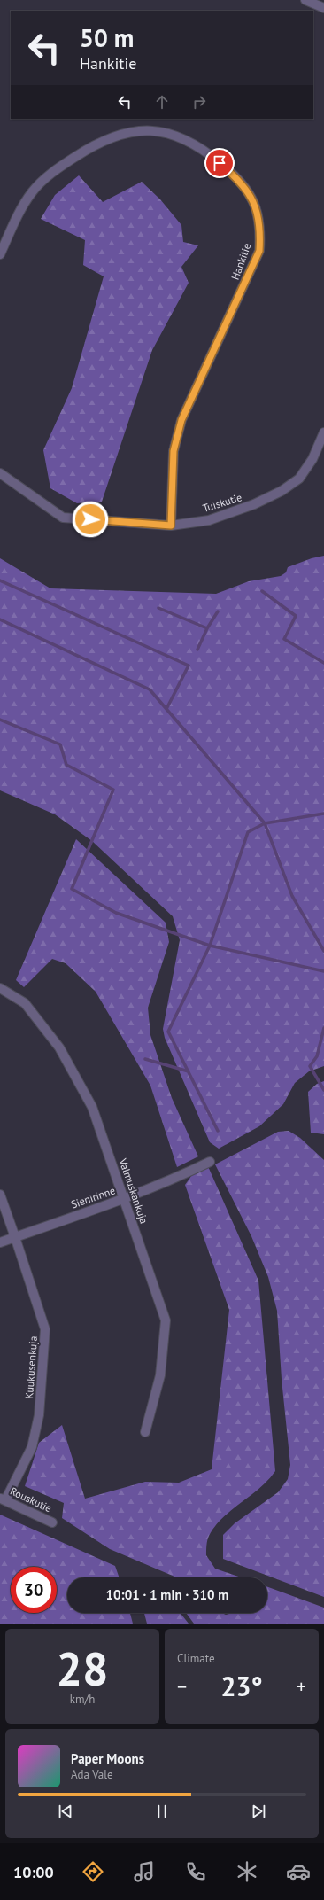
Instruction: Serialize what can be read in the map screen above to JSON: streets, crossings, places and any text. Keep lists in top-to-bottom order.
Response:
{
  "streets": {
    "street": [
      "Hankitie",
      "Tuiskutie",
      "Valmuskankuja",
      "Sienirinne",
      "Kuukusenkuja",
      "Rouskutie"
    ]
  },
  "crossings": [
    ["Hankitie", "Tuiskutie"],
    ["Valmuskankuja", "Sienirinne"],
    ["Sienirinne", "Kuukusenkuja"],
    ["Kuukusenkuja", "Rouskutie"]
  ],
  "page": {
    "turn": ["50 m", "Hankitie"],
    "limit": "30",
    "trip": "10:01 · 1 min · 310 m",
    "tile": [
      ["28", "km/h"],
      "Climate"
    ],
    "heat": ["−", "23°", "+"],
    "song": ["Paper Moons", "Ada Vale"],
    "tabs": "10:00"
  }
}
